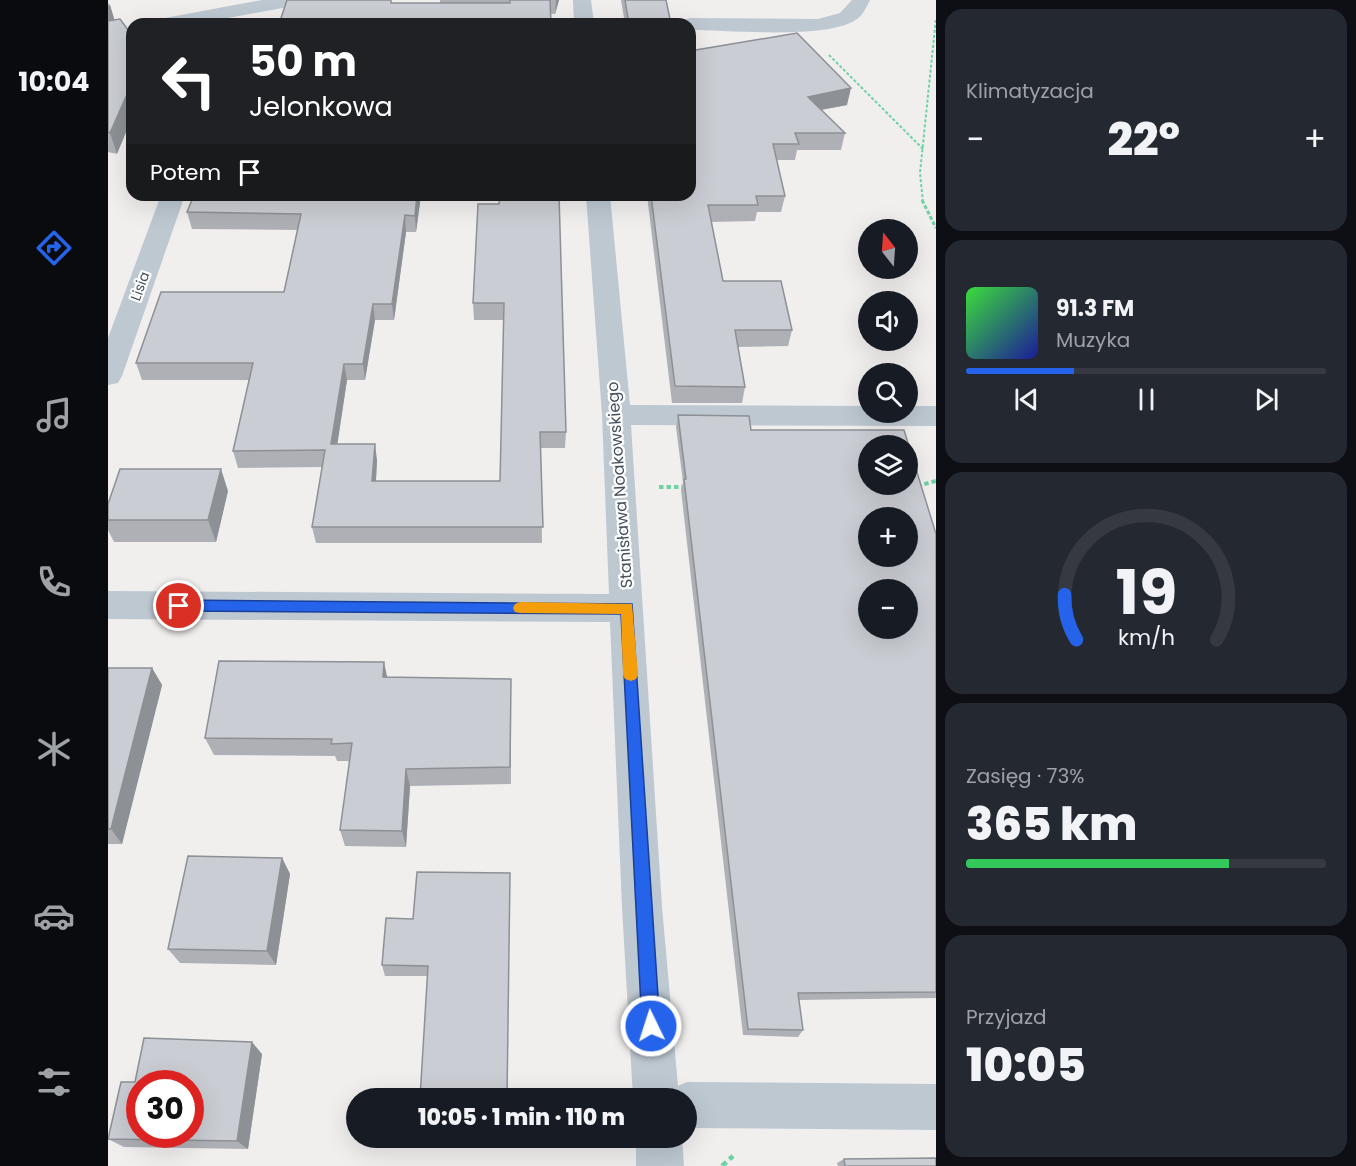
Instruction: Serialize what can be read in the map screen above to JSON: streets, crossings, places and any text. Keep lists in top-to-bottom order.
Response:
{
  "streets": {
    "street": ["Lisia", "Stanisława Noakowskiego"]
  },
  "north": "top",
  "page": {
    "tabs": "10:04",
    "tile": [
      "Klimatyzacja",
      ["Zasięg · 73%", "365 km"],
      ["Przyjazd", "10:05"]
    ],
    "turn": ["50 m", "Jelonkowa"],
    "heat": ["−", "22°", "+"],
    "then": "Potem",
    "map_buttons": ["+", "−"],
    "song": ["91.3 FM", "Muzyka"],
    "limit": "30",
    "trip": "10:05 · 1 min · 110 m",
    "gauge": ["19", "km/h"]
  }
}
